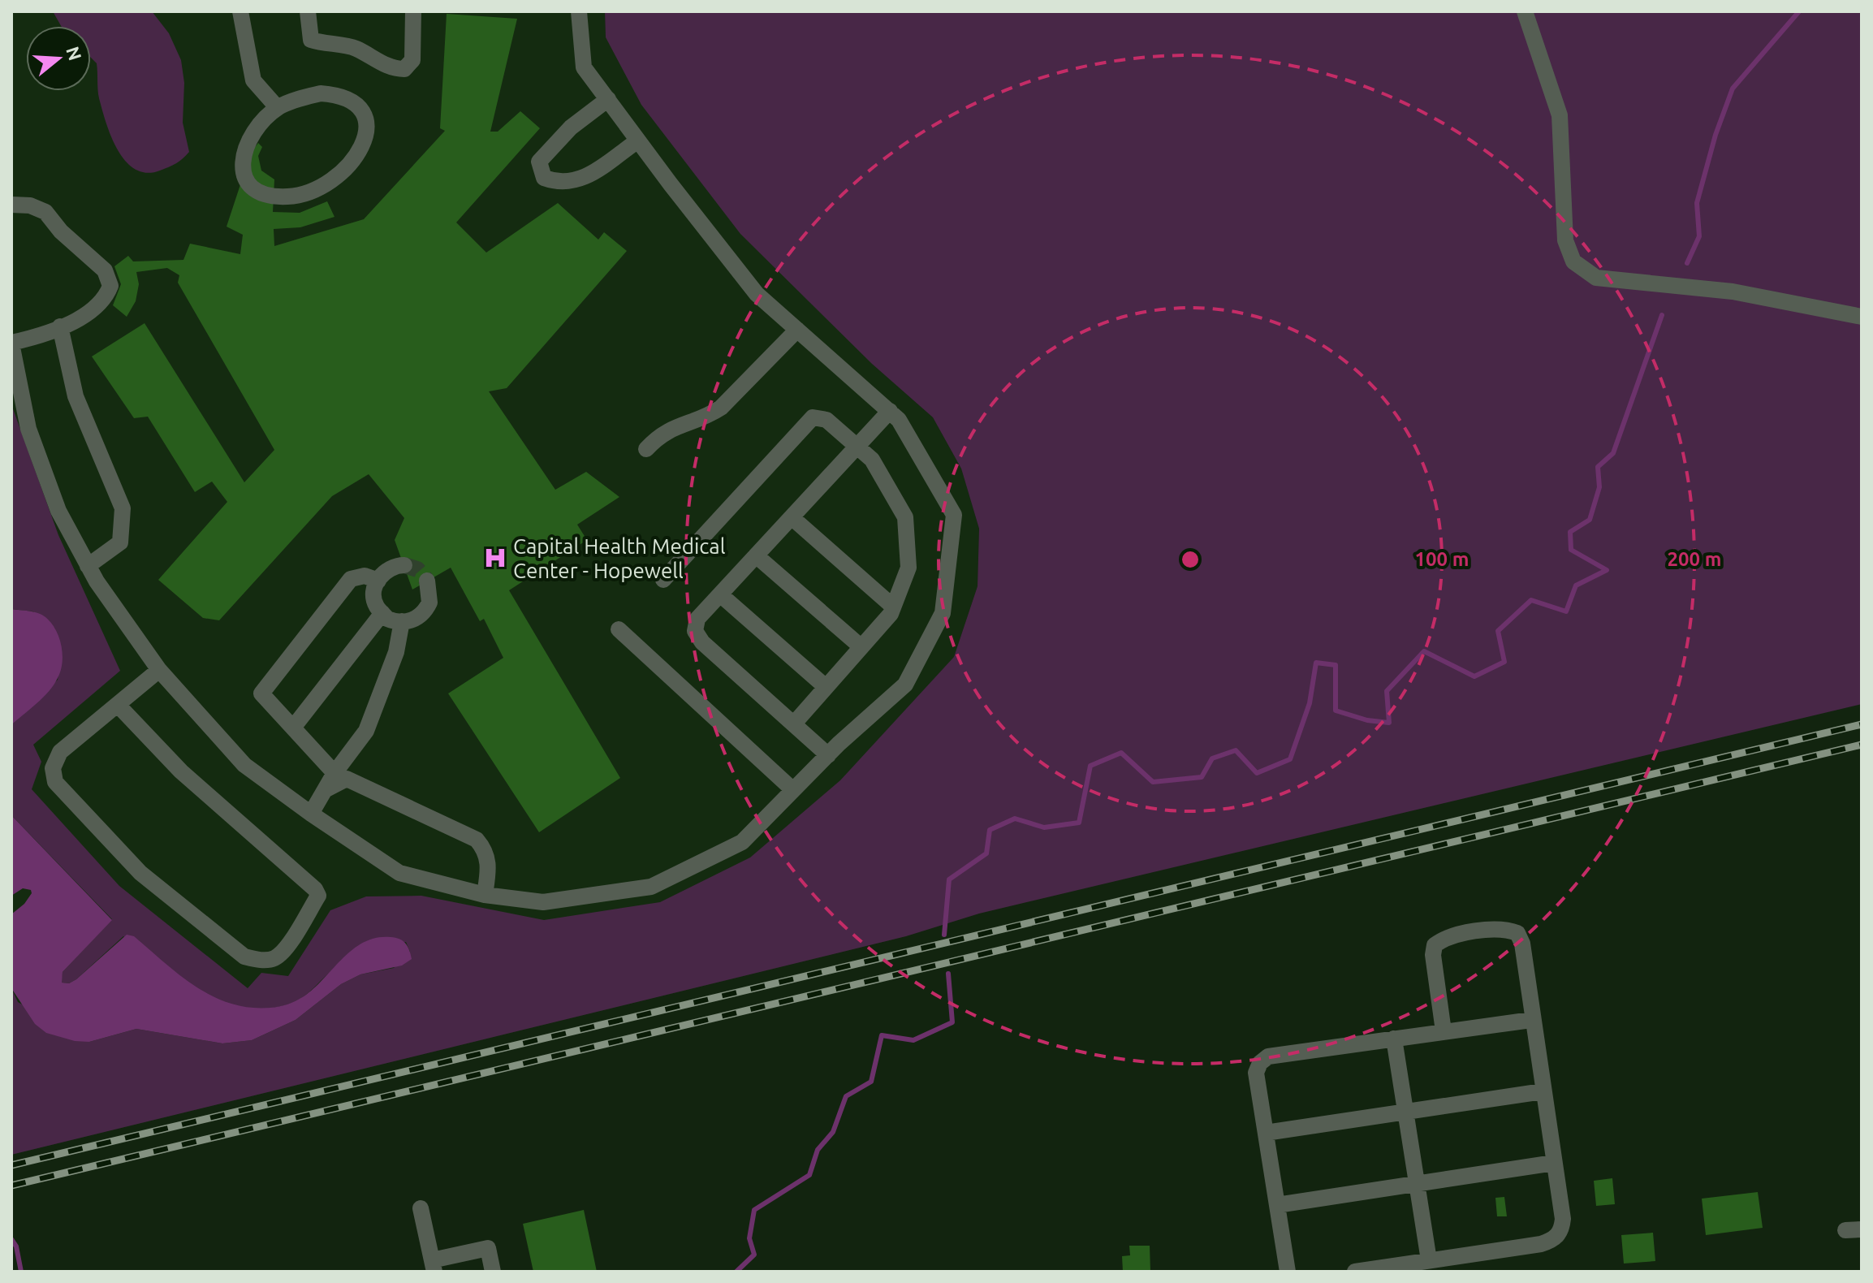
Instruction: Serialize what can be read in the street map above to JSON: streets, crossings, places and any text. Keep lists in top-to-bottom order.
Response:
{
  "places": {
    "hospital": ["Capital Health Medical Center - Hopewell"]
  },
  "north": "right",
  "rings": ["100 m", "200 m"]
}
